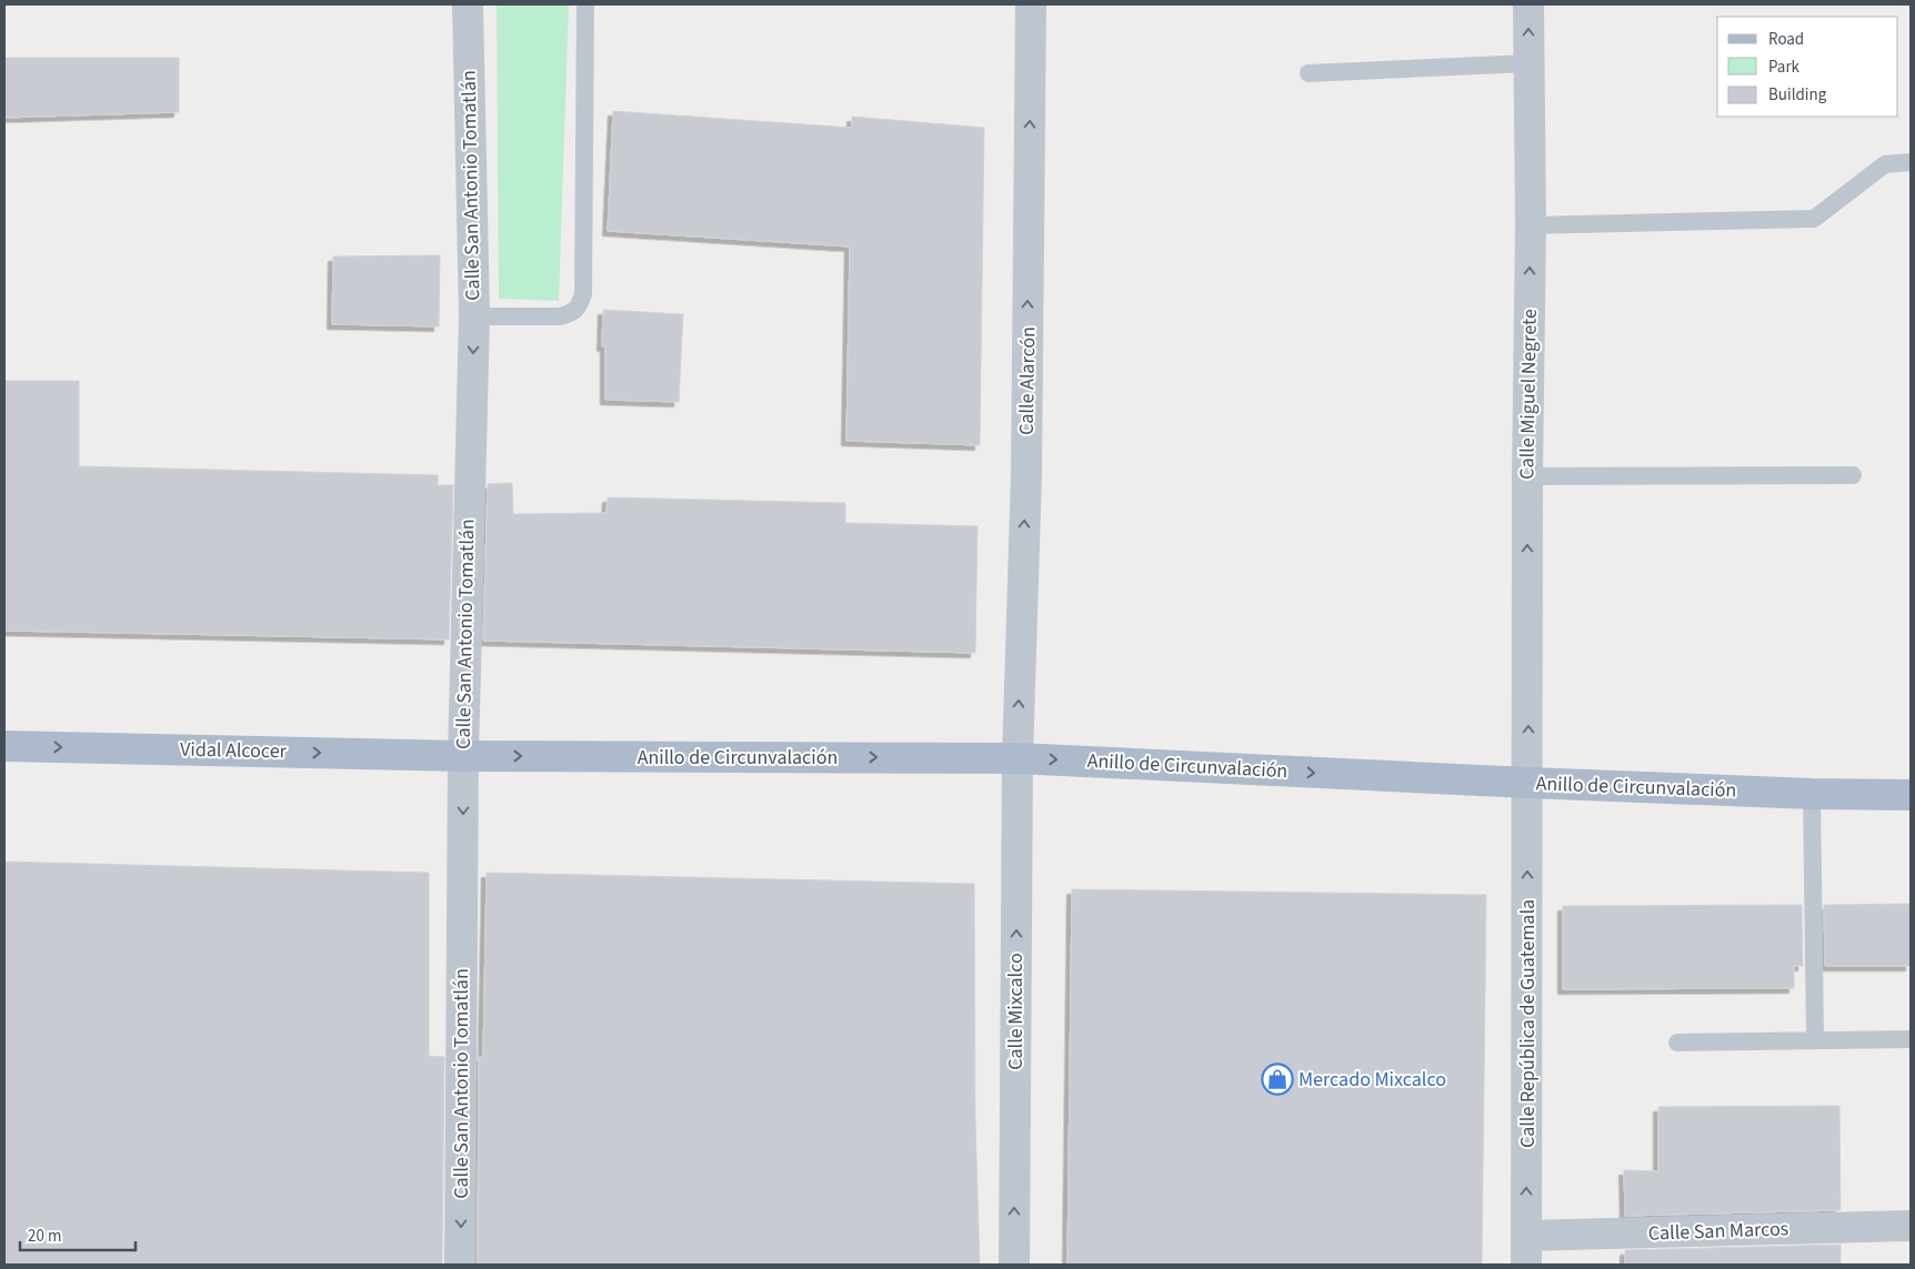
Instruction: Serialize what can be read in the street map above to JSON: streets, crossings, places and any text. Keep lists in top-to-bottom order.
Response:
{
  "streets": {
    "main road": ["Vidal Alcocer", "Anillo de Circunvalación"],
    "street": [
      "Calle San Antonio Tomatlán",
      "Calle Alarcón",
      "Calle Miguel Negrete",
      "Calle Mixcalco",
      "Calle República de Guatemala",
      "Calle San Marcos"
    ]
  },
  "crossings": [
    ["Calle San Antonio Tomatlán", "Vidal Alcocer"],
    ["Calle San Antonio Tomatlán", "Anillo de Circunvalación"],
    ["Calle Alarcón", "Anillo de Circunvalación"],
    ["Calle Alarcón", "Calle Mixcalco"],
    ["Calle Miguel Negrete", "Anillo de Circunvalación"],
    ["Calle Miguel Negrete", "Calle República de Guatemala"],
    ["Vidal Alcocer", "Anillo de Circunvalación"],
    ["Anillo de Circunvalación", "Calle Mixcalco"],
    ["Anillo de Circunvalación", "Calle República de Guatemala"],
    ["Calle República de Guatemala", "Calle San Marcos"]
  ],
  "one_way": [
    "Calle San Antonio Tomatlán",
    "Calle Alarcón",
    "Calle Miguel Negrete",
    "Vidal Alcocer",
    "Anillo de Circunvalación",
    "Calle Mixcalco",
    "Calle República de Guatemala"
  ],
  "places": {
    "shop": ["Mercado Mixcalco"]
  },
  "legend": ["Road", "Park", "Building"],
  "scale_bar": "20 m"
}
